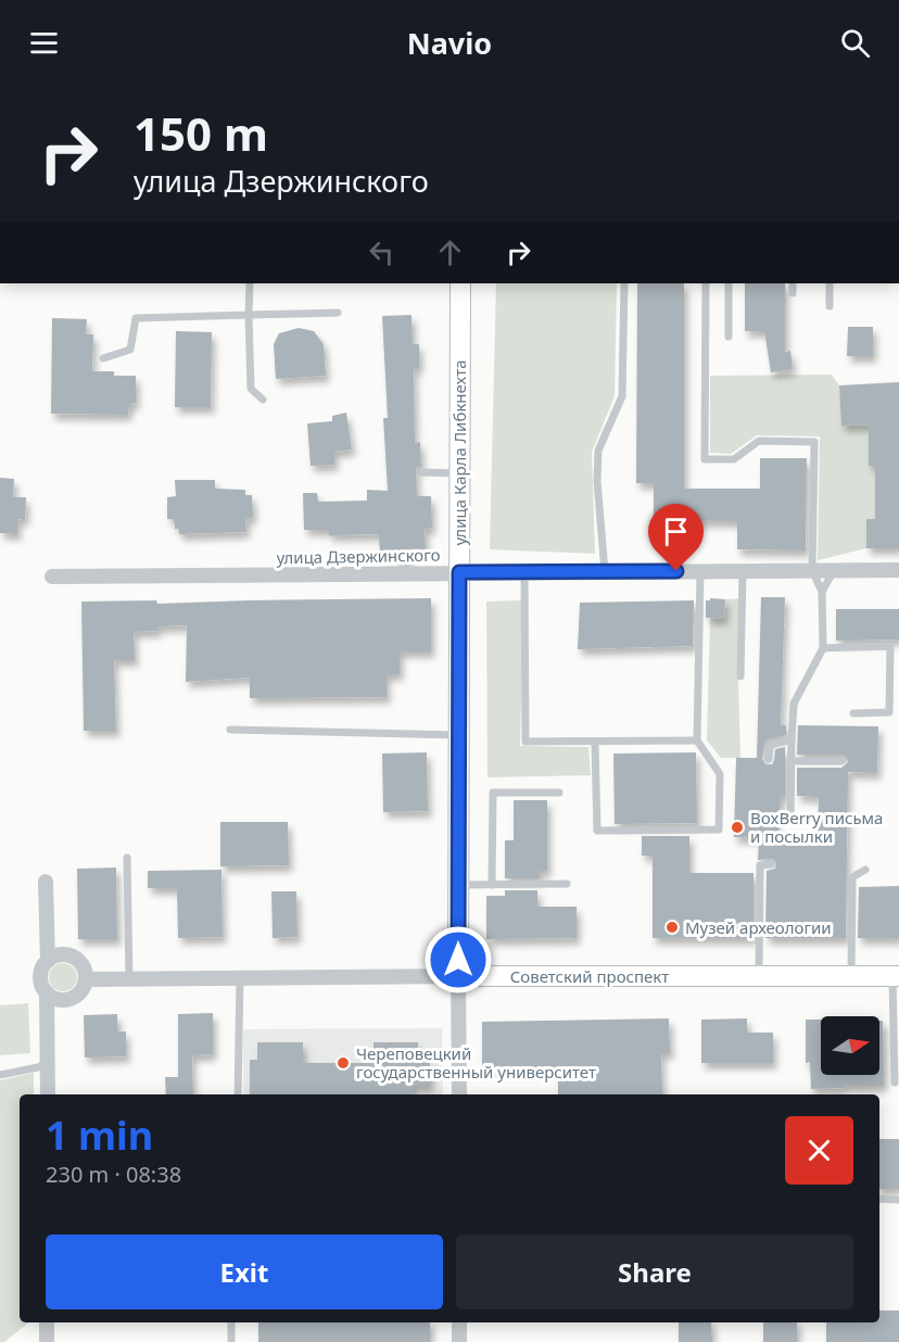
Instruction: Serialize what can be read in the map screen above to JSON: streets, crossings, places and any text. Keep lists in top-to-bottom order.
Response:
{
  "streets": {
    "main road": ["улица Карла Либкнехта", "Советский проспект"],
    "street": ["улица Дзержинского"]
  },
  "crossings": [
    ["улица Карла Либкнехта", "улица Дзержинского"],
    ["улица Карла Либкнехта", "Советский проспект"]
  ],
  "places": ["BoxBerry письма и посылки", "Музей археологии", "Череповецкий государственный университет"],
  "north": "right",
  "page": {
    "header": "Navio",
    "turn": ["150 m", "улица Дзержинского"],
    "heading": ["1 min", "230 m · 08:38"],
    "buttons": ["Exit", "Share"]
  }
}
